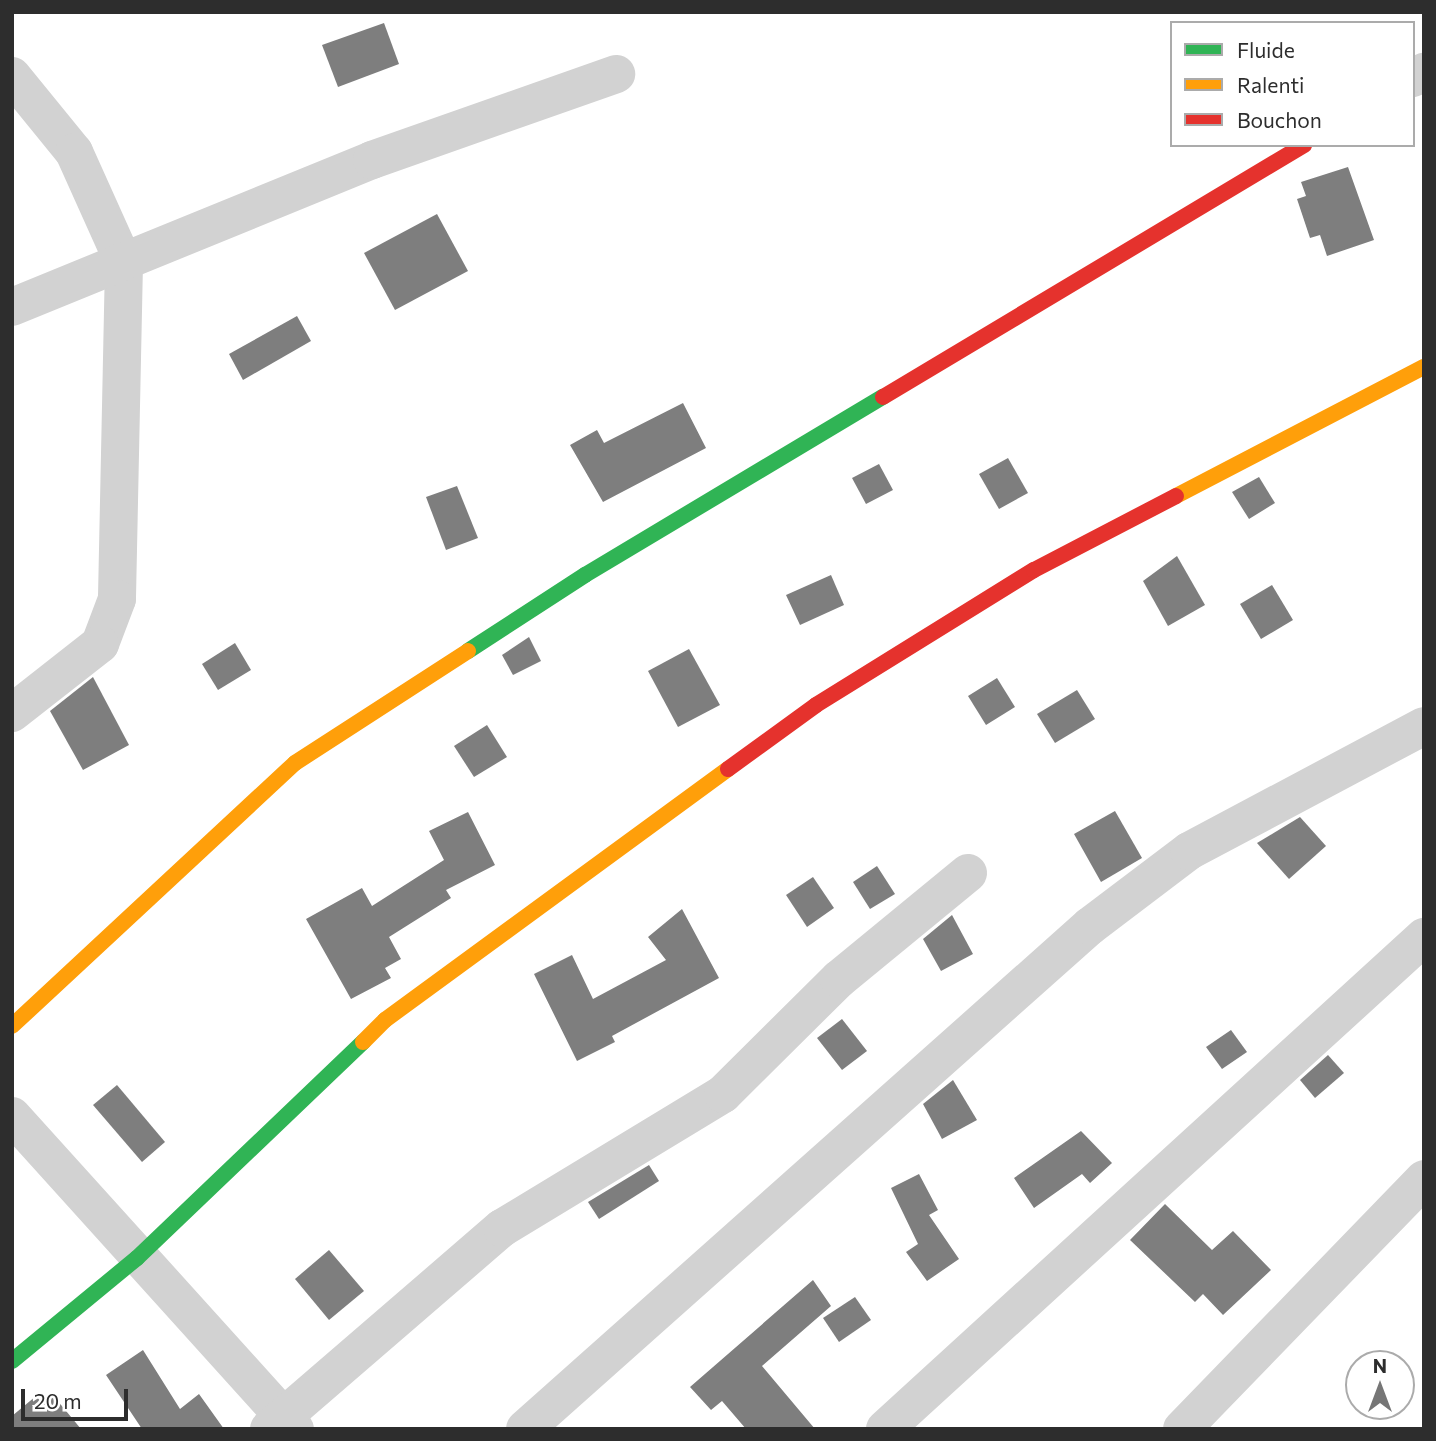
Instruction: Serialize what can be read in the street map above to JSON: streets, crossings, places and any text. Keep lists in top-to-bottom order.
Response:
{
  "legend": ["Fluide", "Ralenti", "Bouchon"],
  "scale_bar": "20 m",
  "north": "top"
}
